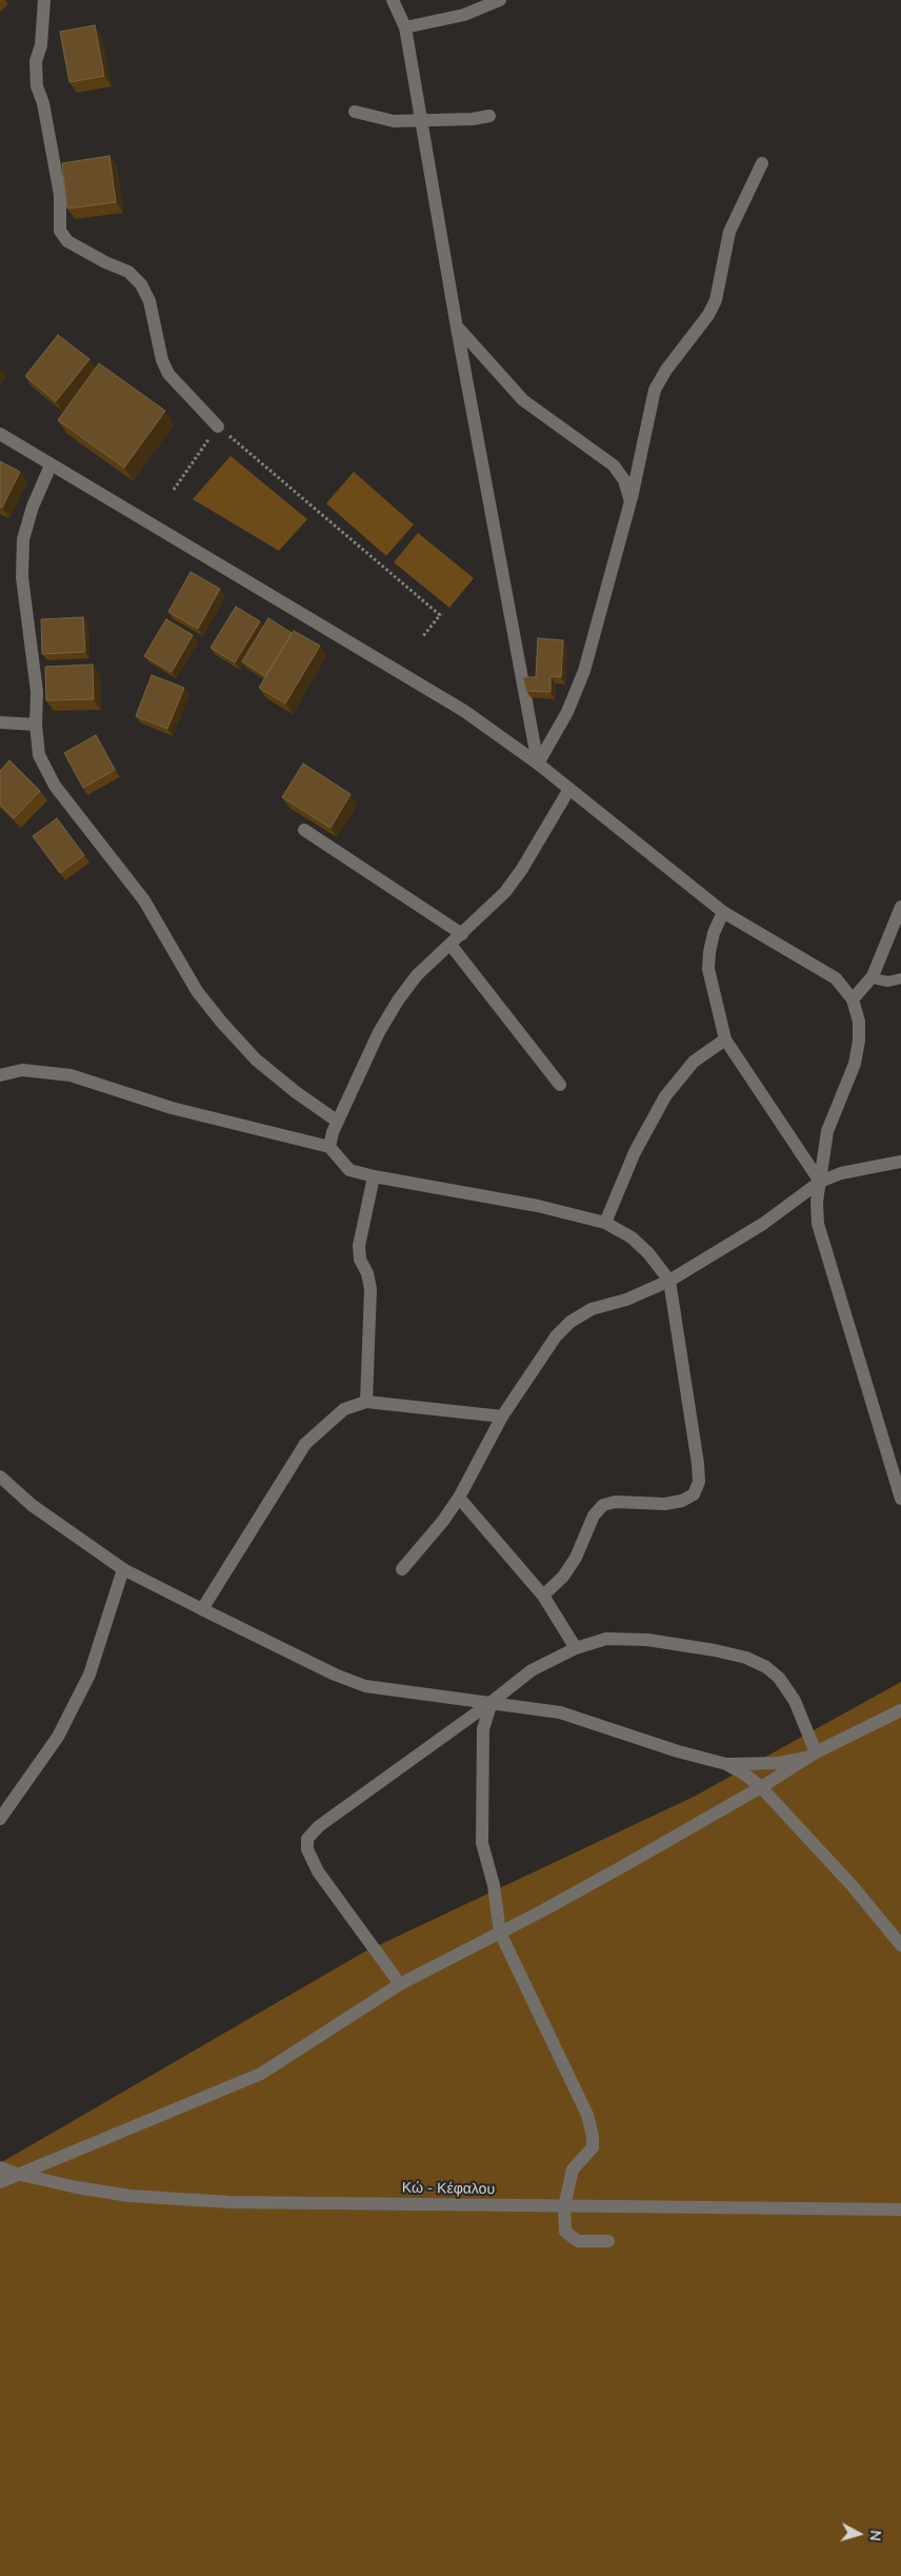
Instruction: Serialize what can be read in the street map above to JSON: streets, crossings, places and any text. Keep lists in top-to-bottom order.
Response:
{
  "streets": {
    "street": ["Κώ - Κέφαλου"]
  },
  "north": "right"
}
